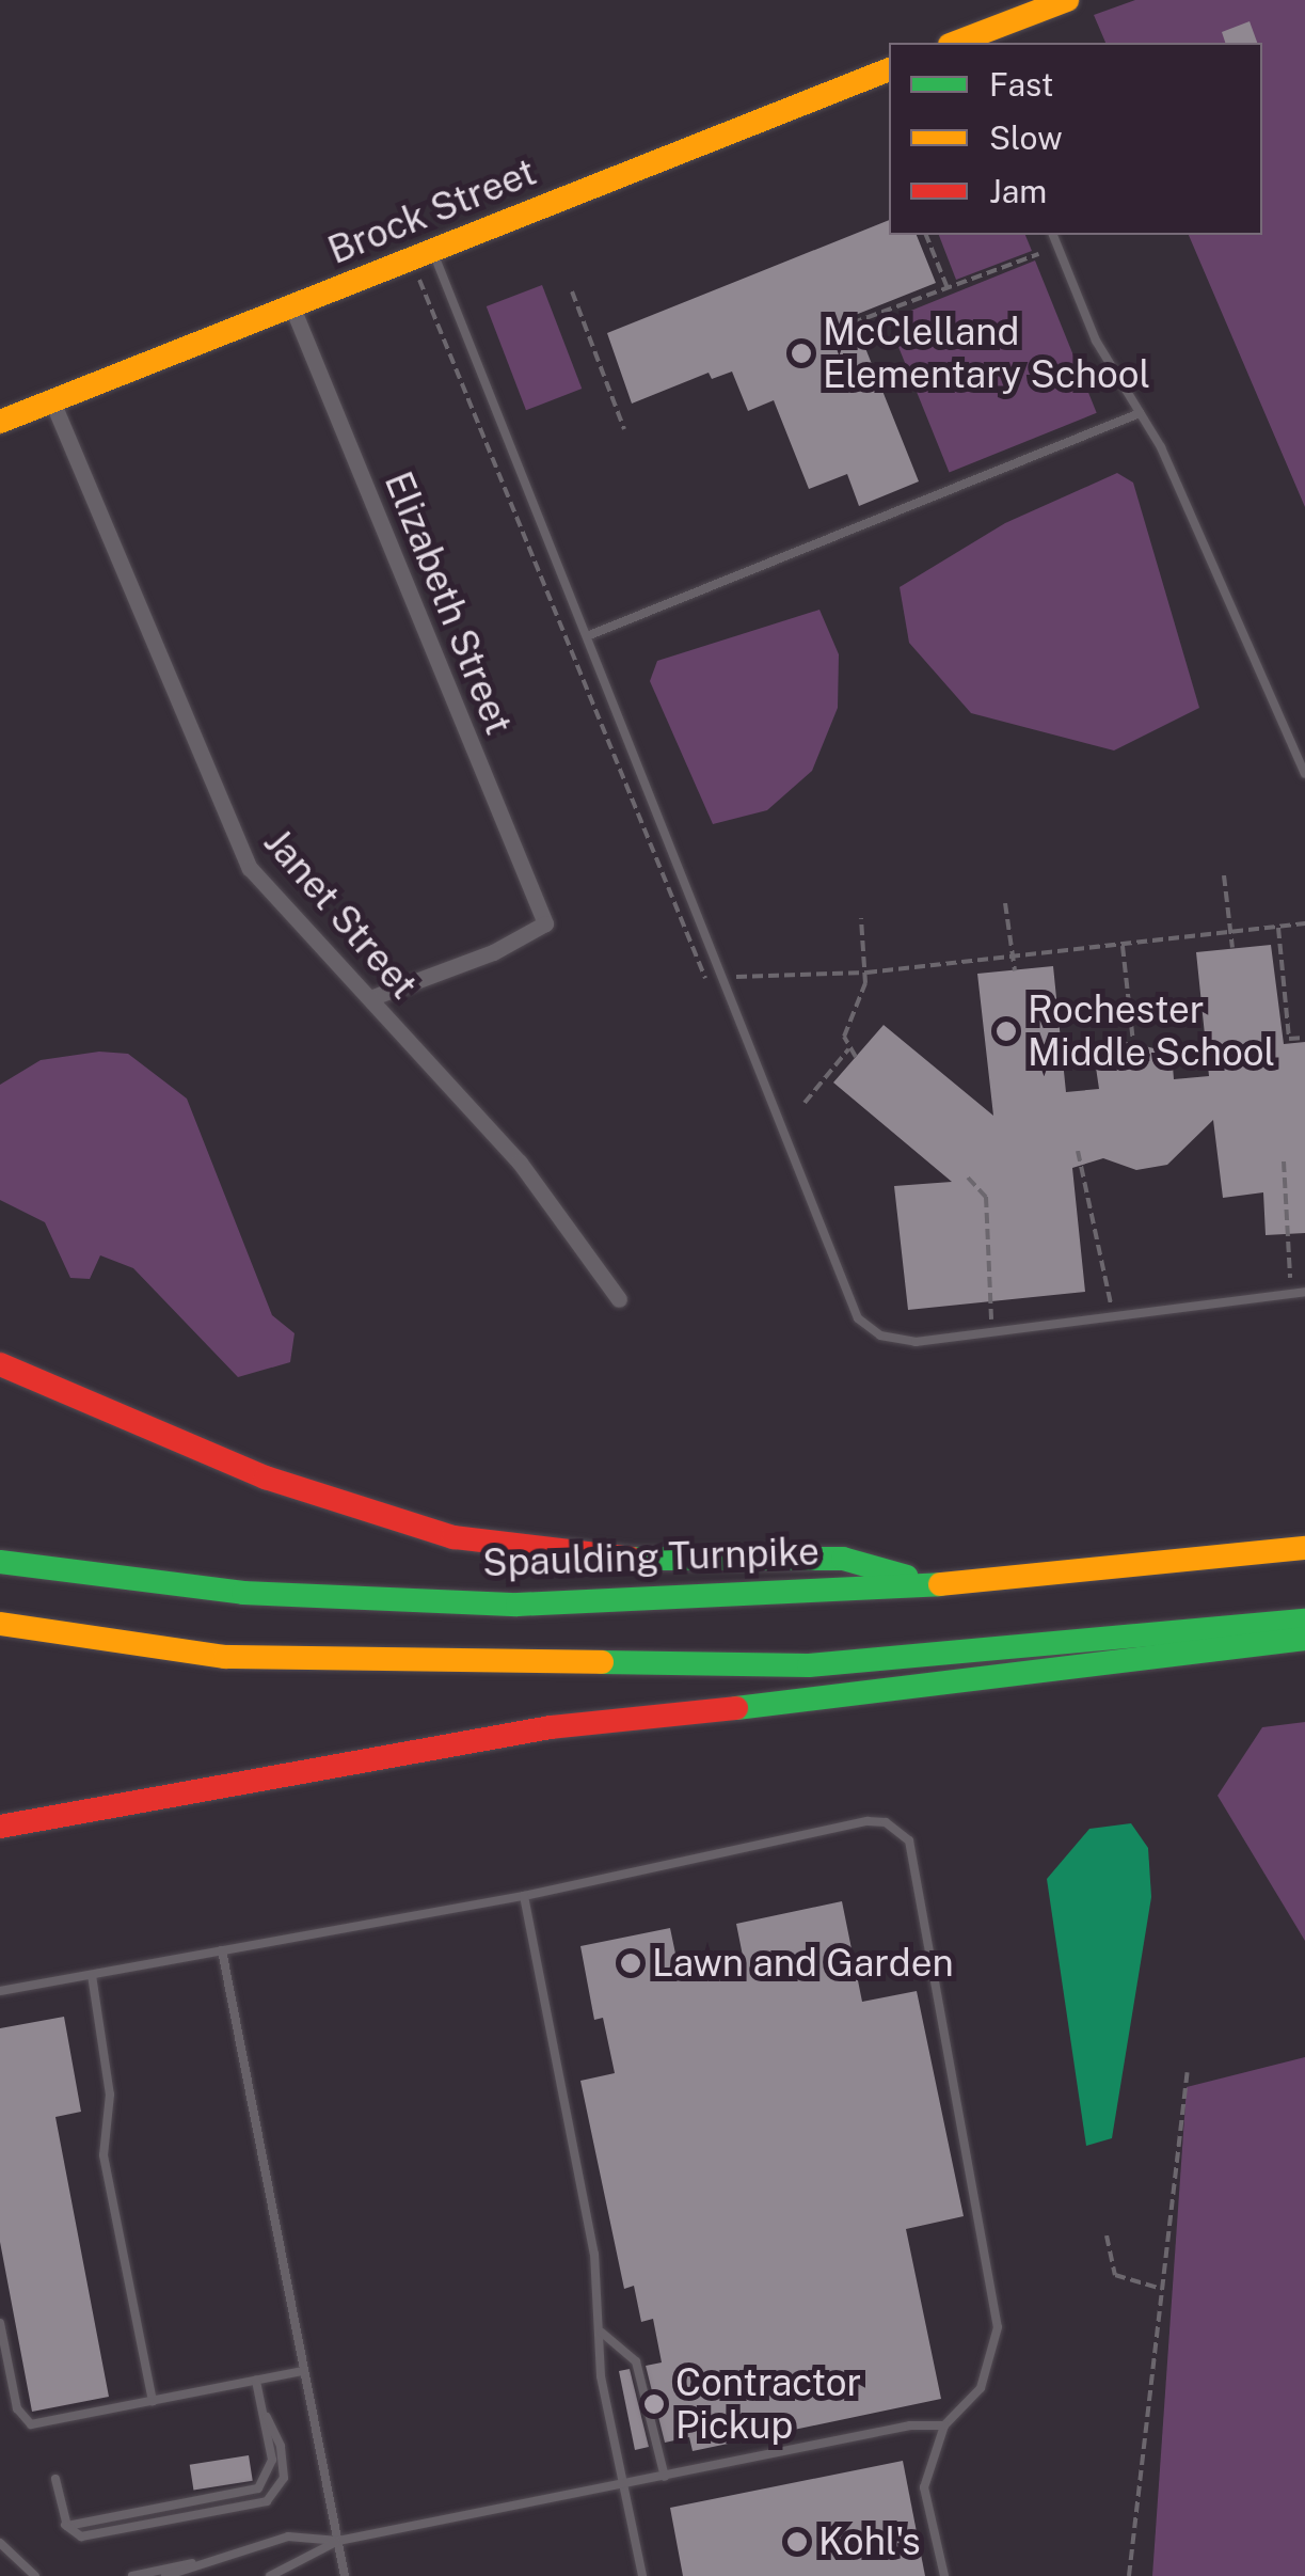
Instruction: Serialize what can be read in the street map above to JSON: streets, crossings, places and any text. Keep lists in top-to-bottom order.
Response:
{
  "streets": {
    "main road": ["Brock Street", "Spaulding Turnpike"],
    "street": ["Elizabeth Street", "Janet Street"]
  },
  "crossings": [
    ["Brock Street", "Elizabeth Street"],
    ["Brock Street", "Janet Street"],
    ["Elizabeth Street", "Janet Street"]
  ],
  "places": [
    "McClelland Elementary School",
    "Rochester Middle School",
    "Lawn and Garden",
    "Contractor Pickup",
    "Kohl's"
  ],
  "legend": ["Fast", "Slow", "Jam"]
}
